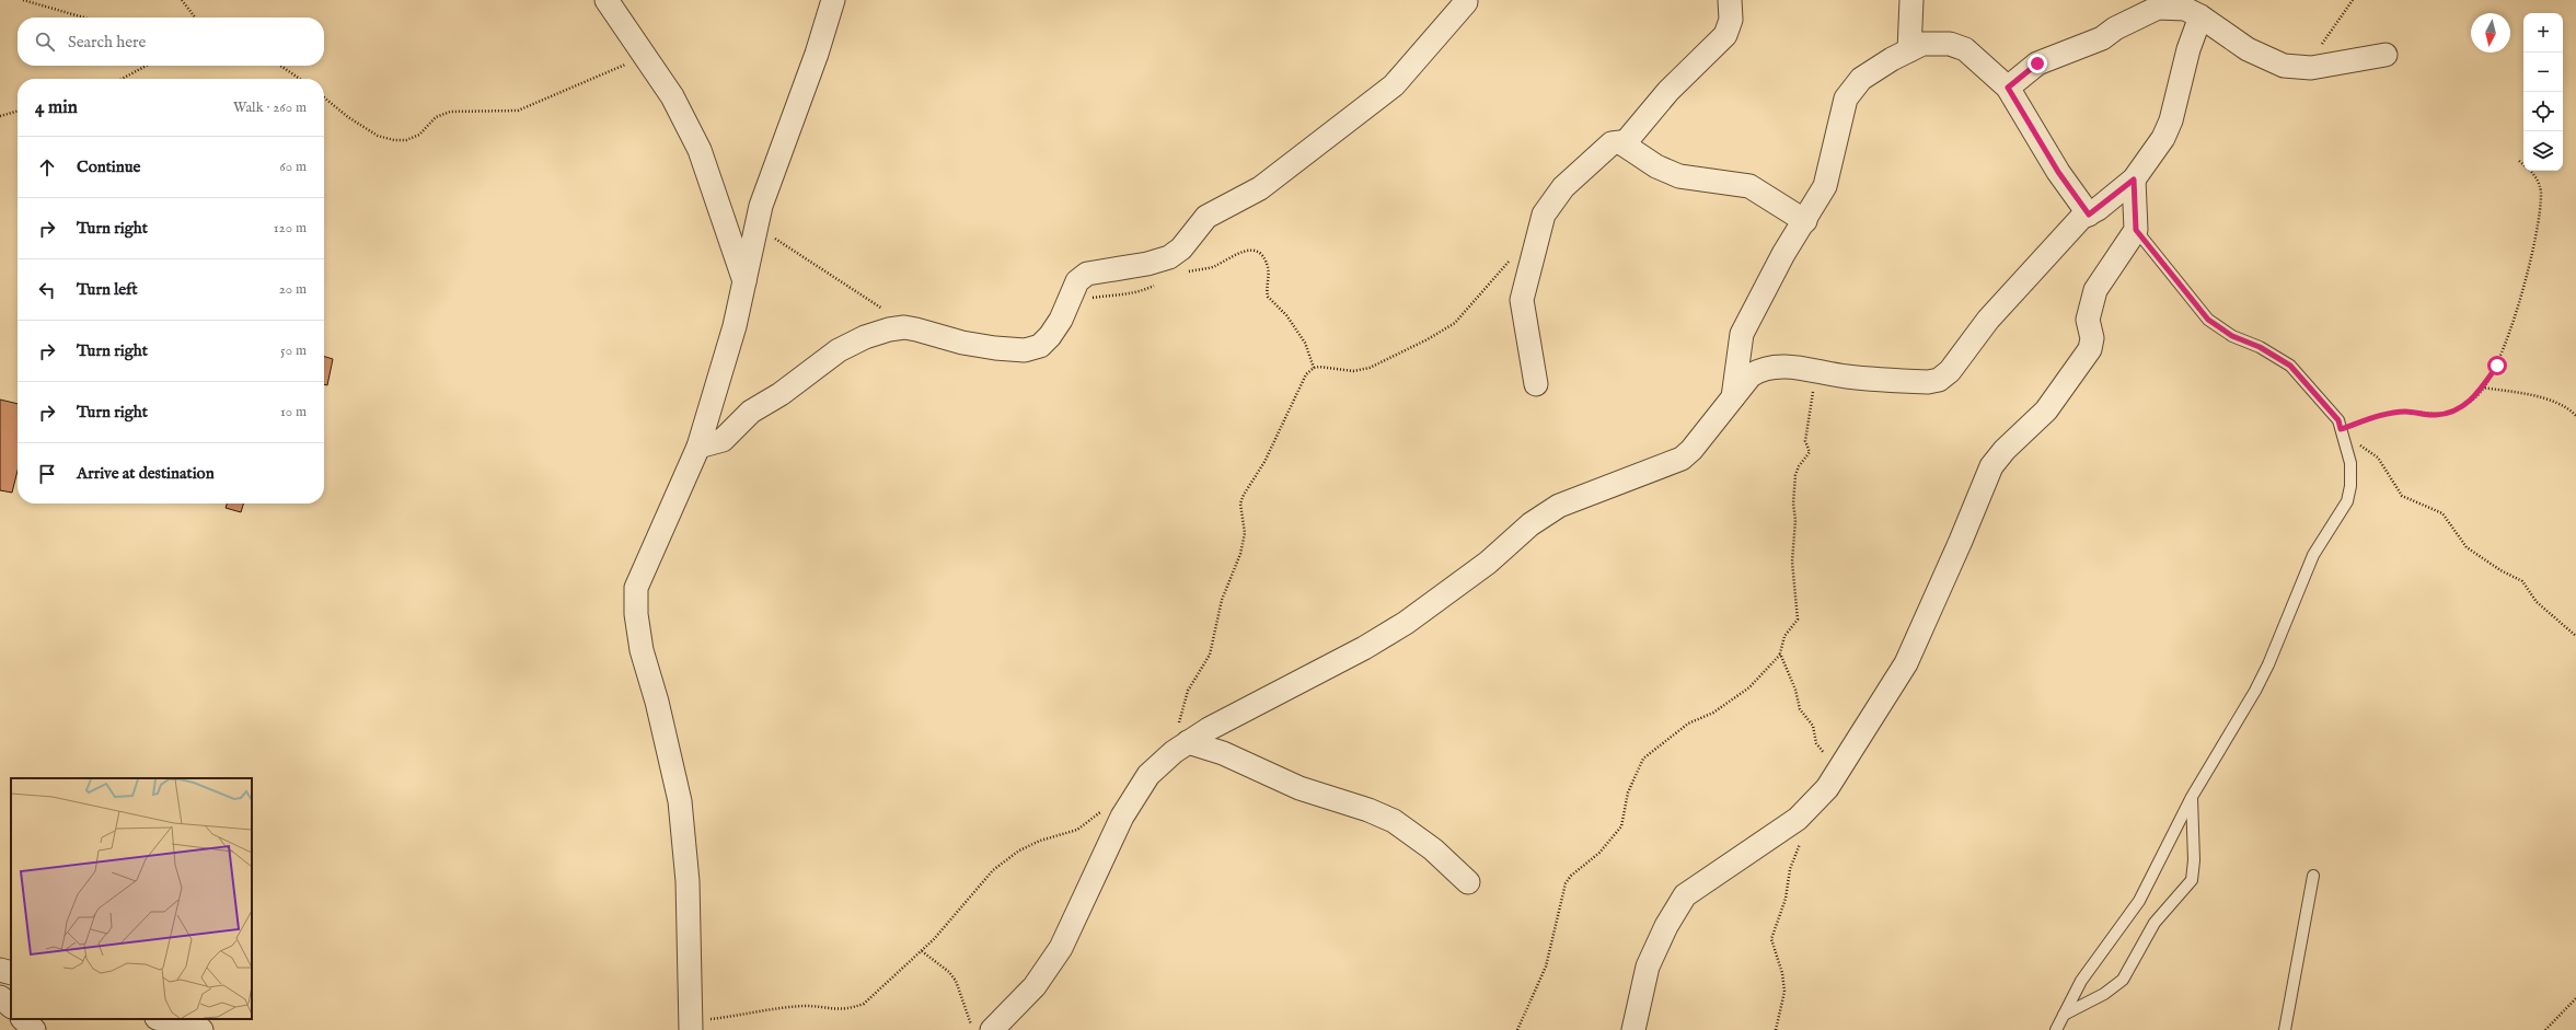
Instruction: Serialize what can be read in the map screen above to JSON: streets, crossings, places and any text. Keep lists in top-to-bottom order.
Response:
{
  "north": "bottom",
  "page": {
    "map_buttons": ["+", "−"],
    "search": "Search here",
    "heading": ["4 min", "Walk · 260 m"],
    "list": [
      ["Continue", "60 m"],
      ["Turn right", "120 m"],
      ["Turn left", "20 m"],
      ["Turn right", "50 m"],
      ["Turn right", "10 m"],
      "Arrive at destination"
    ]
  }
}
